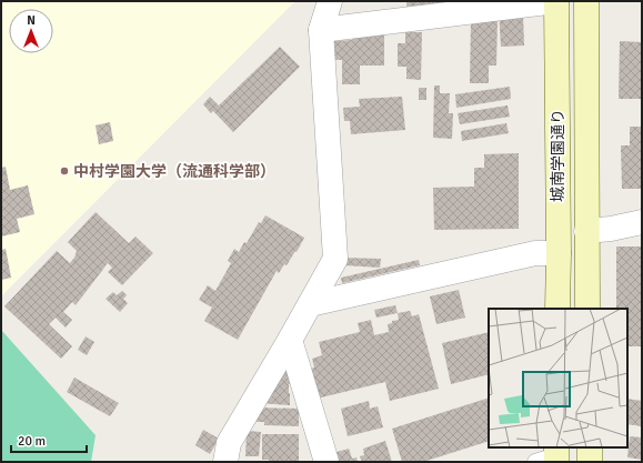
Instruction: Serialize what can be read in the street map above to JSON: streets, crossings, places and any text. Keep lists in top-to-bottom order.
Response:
{
  "streets": {
    "street": ["城南学園通り"]
  },
  "places": ["中村学園大学（流通科学部）"],
  "scale_bar": "20 m",
  "north": "top"
}
